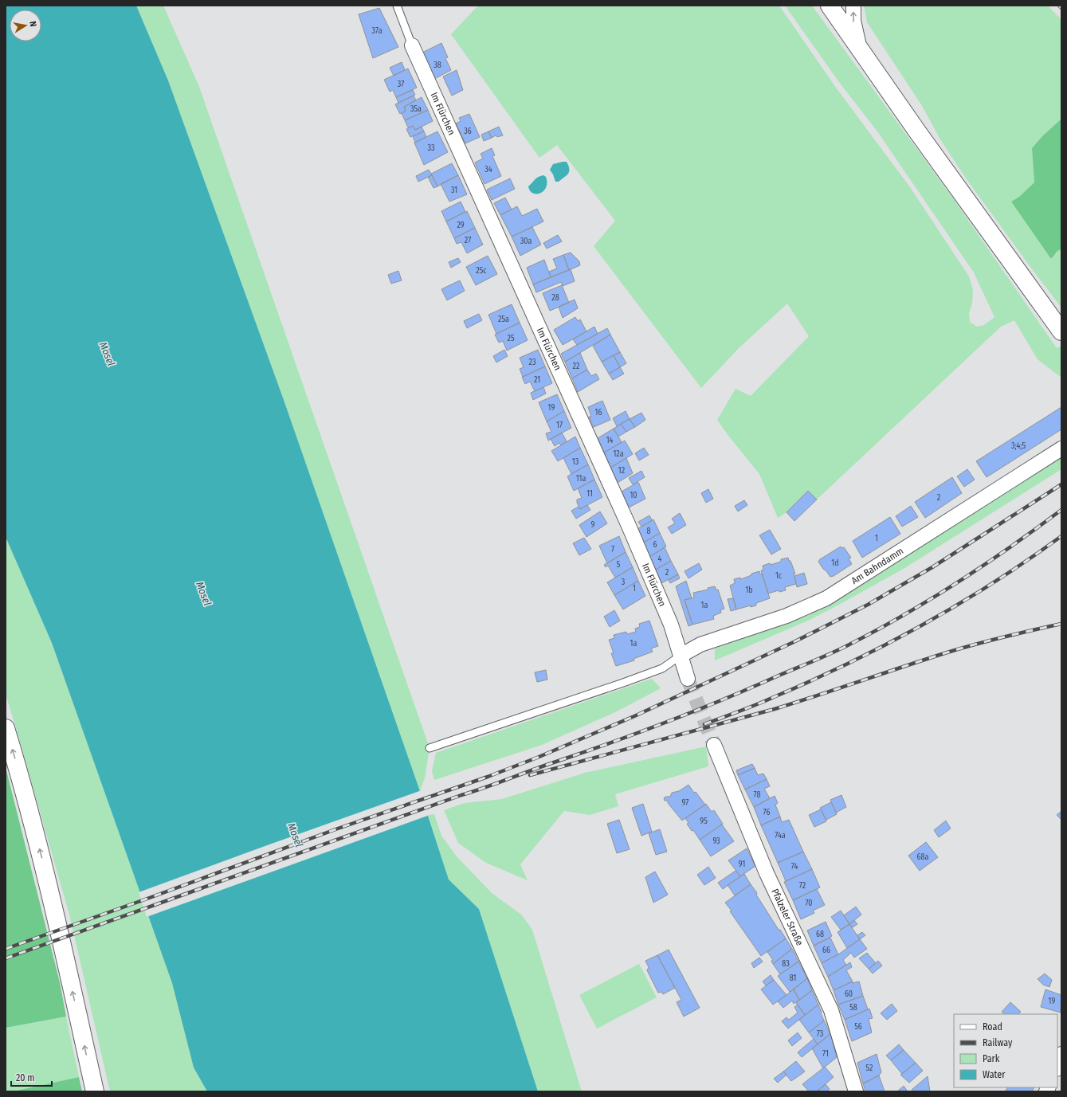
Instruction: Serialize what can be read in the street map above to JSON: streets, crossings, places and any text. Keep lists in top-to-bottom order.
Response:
{
  "streets": {
    "street": ["Im Flürchen", "Am Bahndamm", "Pfalzeler Straße"]
  },
  "crossings": [
    ["Im Flürchen", "Am Bahndamm"]
  ],
  "water": ["Mosel"],
  "house_numbers": [
    "37a",
    "38",
    "37",
    "35a",
    "36",
    "33",
    "34",
    "31",
    "29",
    "27",
    "30a",
    "25c",
    "28",
    "25a",
    "25",
    "23",
    "22",
    "21",
    "19",
    "16",
    "17",
    "14",
    "3;4;5",
    "12a",
    "13",
    "12",
    "11a",
    "11",
    "10",
    "2",
    "9",
    "8",
    "1",
    "6",
    "7",
    "4",
    "1d",
    "5",
    "2",
    "1c",
    "3",
    "1",
    "1b",
    "1a",
    "1a",
    "78",
    "97",
    "76",
    "95",
    "74a",
    "93",
    "68a",
    "91",
    "74",
    "72",
    "70",
    "68",
    "66",
    "83",
    "81",
    "60",
    "19",
    "58",
    "56",
    "73",
    "71",
    "52"
  ],
  "legend": [
    "Road",
    "Railway",
    "Park",
    "Water"
  ],
  "scale_bar": "20 m",
  "north": "right"
}
